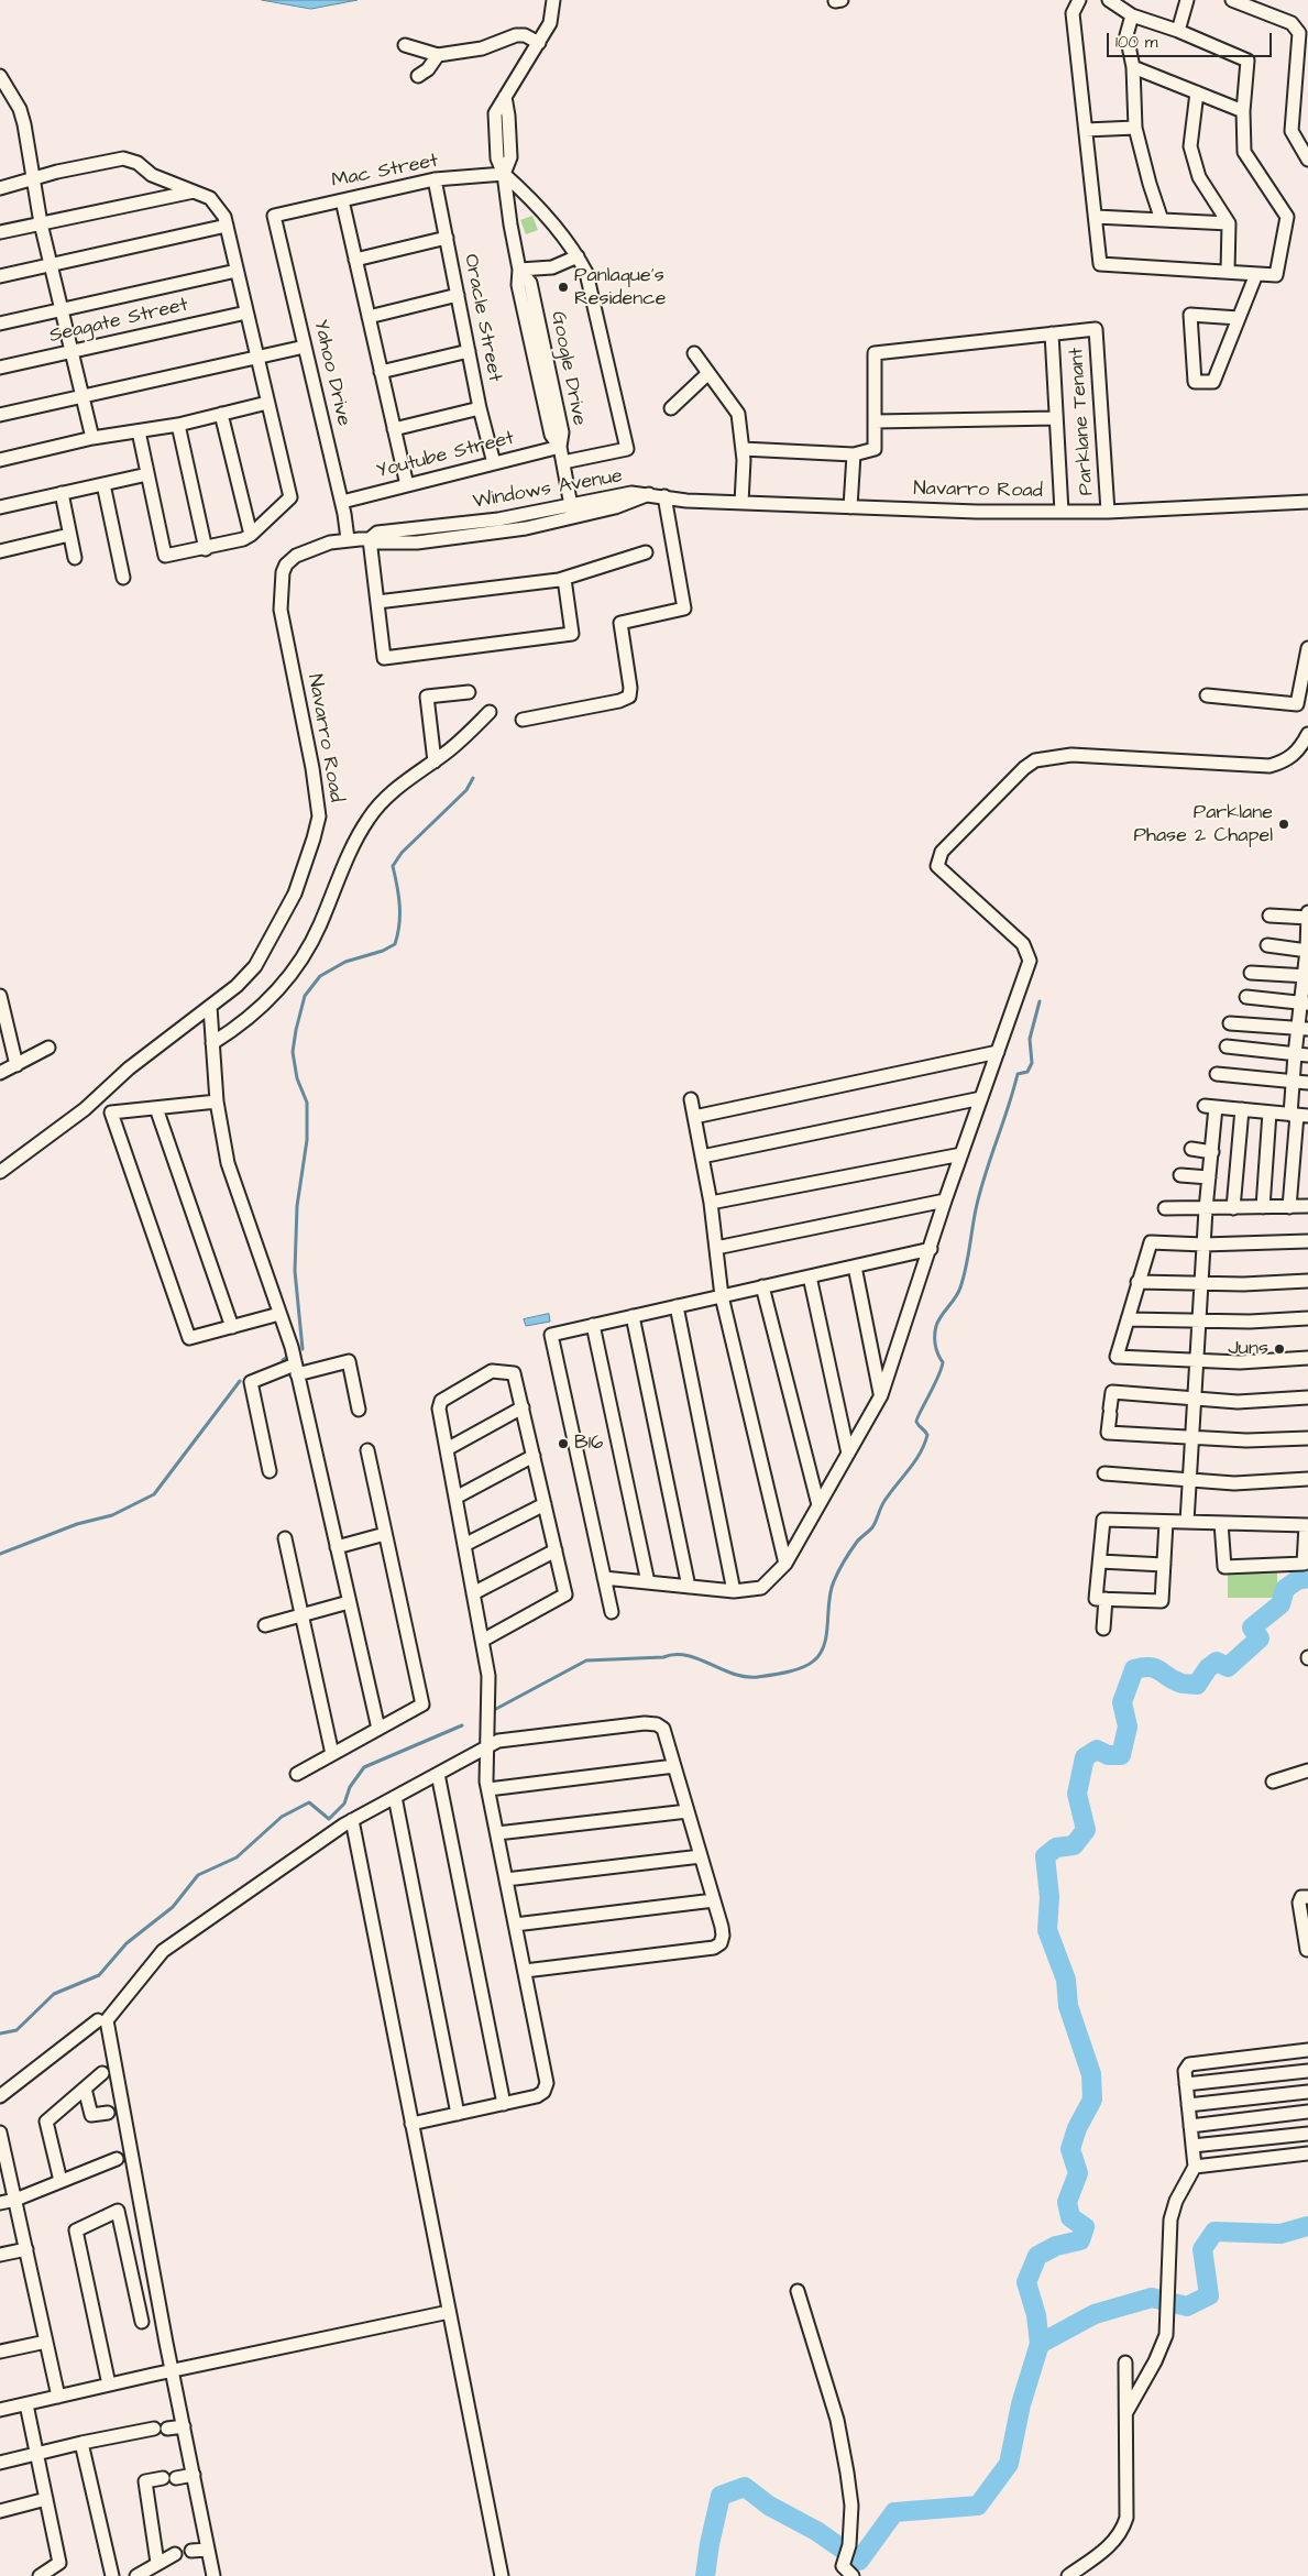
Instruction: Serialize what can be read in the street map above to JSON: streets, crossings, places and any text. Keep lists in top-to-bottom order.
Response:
{
  "streets": {
    "street": [
      "Mac Street",
      "Oracle Street",
      "Seagate Street",
      "Google Drive",
      "Yahoo Drive",
      "Parklane Tenant",
      "Youtube Street",
      "Windows Avenue",
      "Navarro Road"
    ]
  },
  "crossings": [
    ["Mac Street", "Oracle Street"],
    ["Mac Street", "Google Drive"],
    ["Mac Street", "Yahoo Drive"],
    ["Oracle Street", "Youtube Street"],
    ["Google Drive", "Youtube Street"],
    ["Google Drive", "Windows Avenue"],
    ["Yahoo Drive", "Youtube Street"],
    ["Yahoo Drive", "Navarro Road"],
    ["Parklane Tenant", "Navarro Road"],
    ["Windows Avenue", "Navarro Road"]
  ],
  "places": [
    "Panlaque's Residence",
    "Parklane Phase 2 Chapel",
    "Juns",
    "B16"
  ],
  "scale_bar": "100 m"
}
